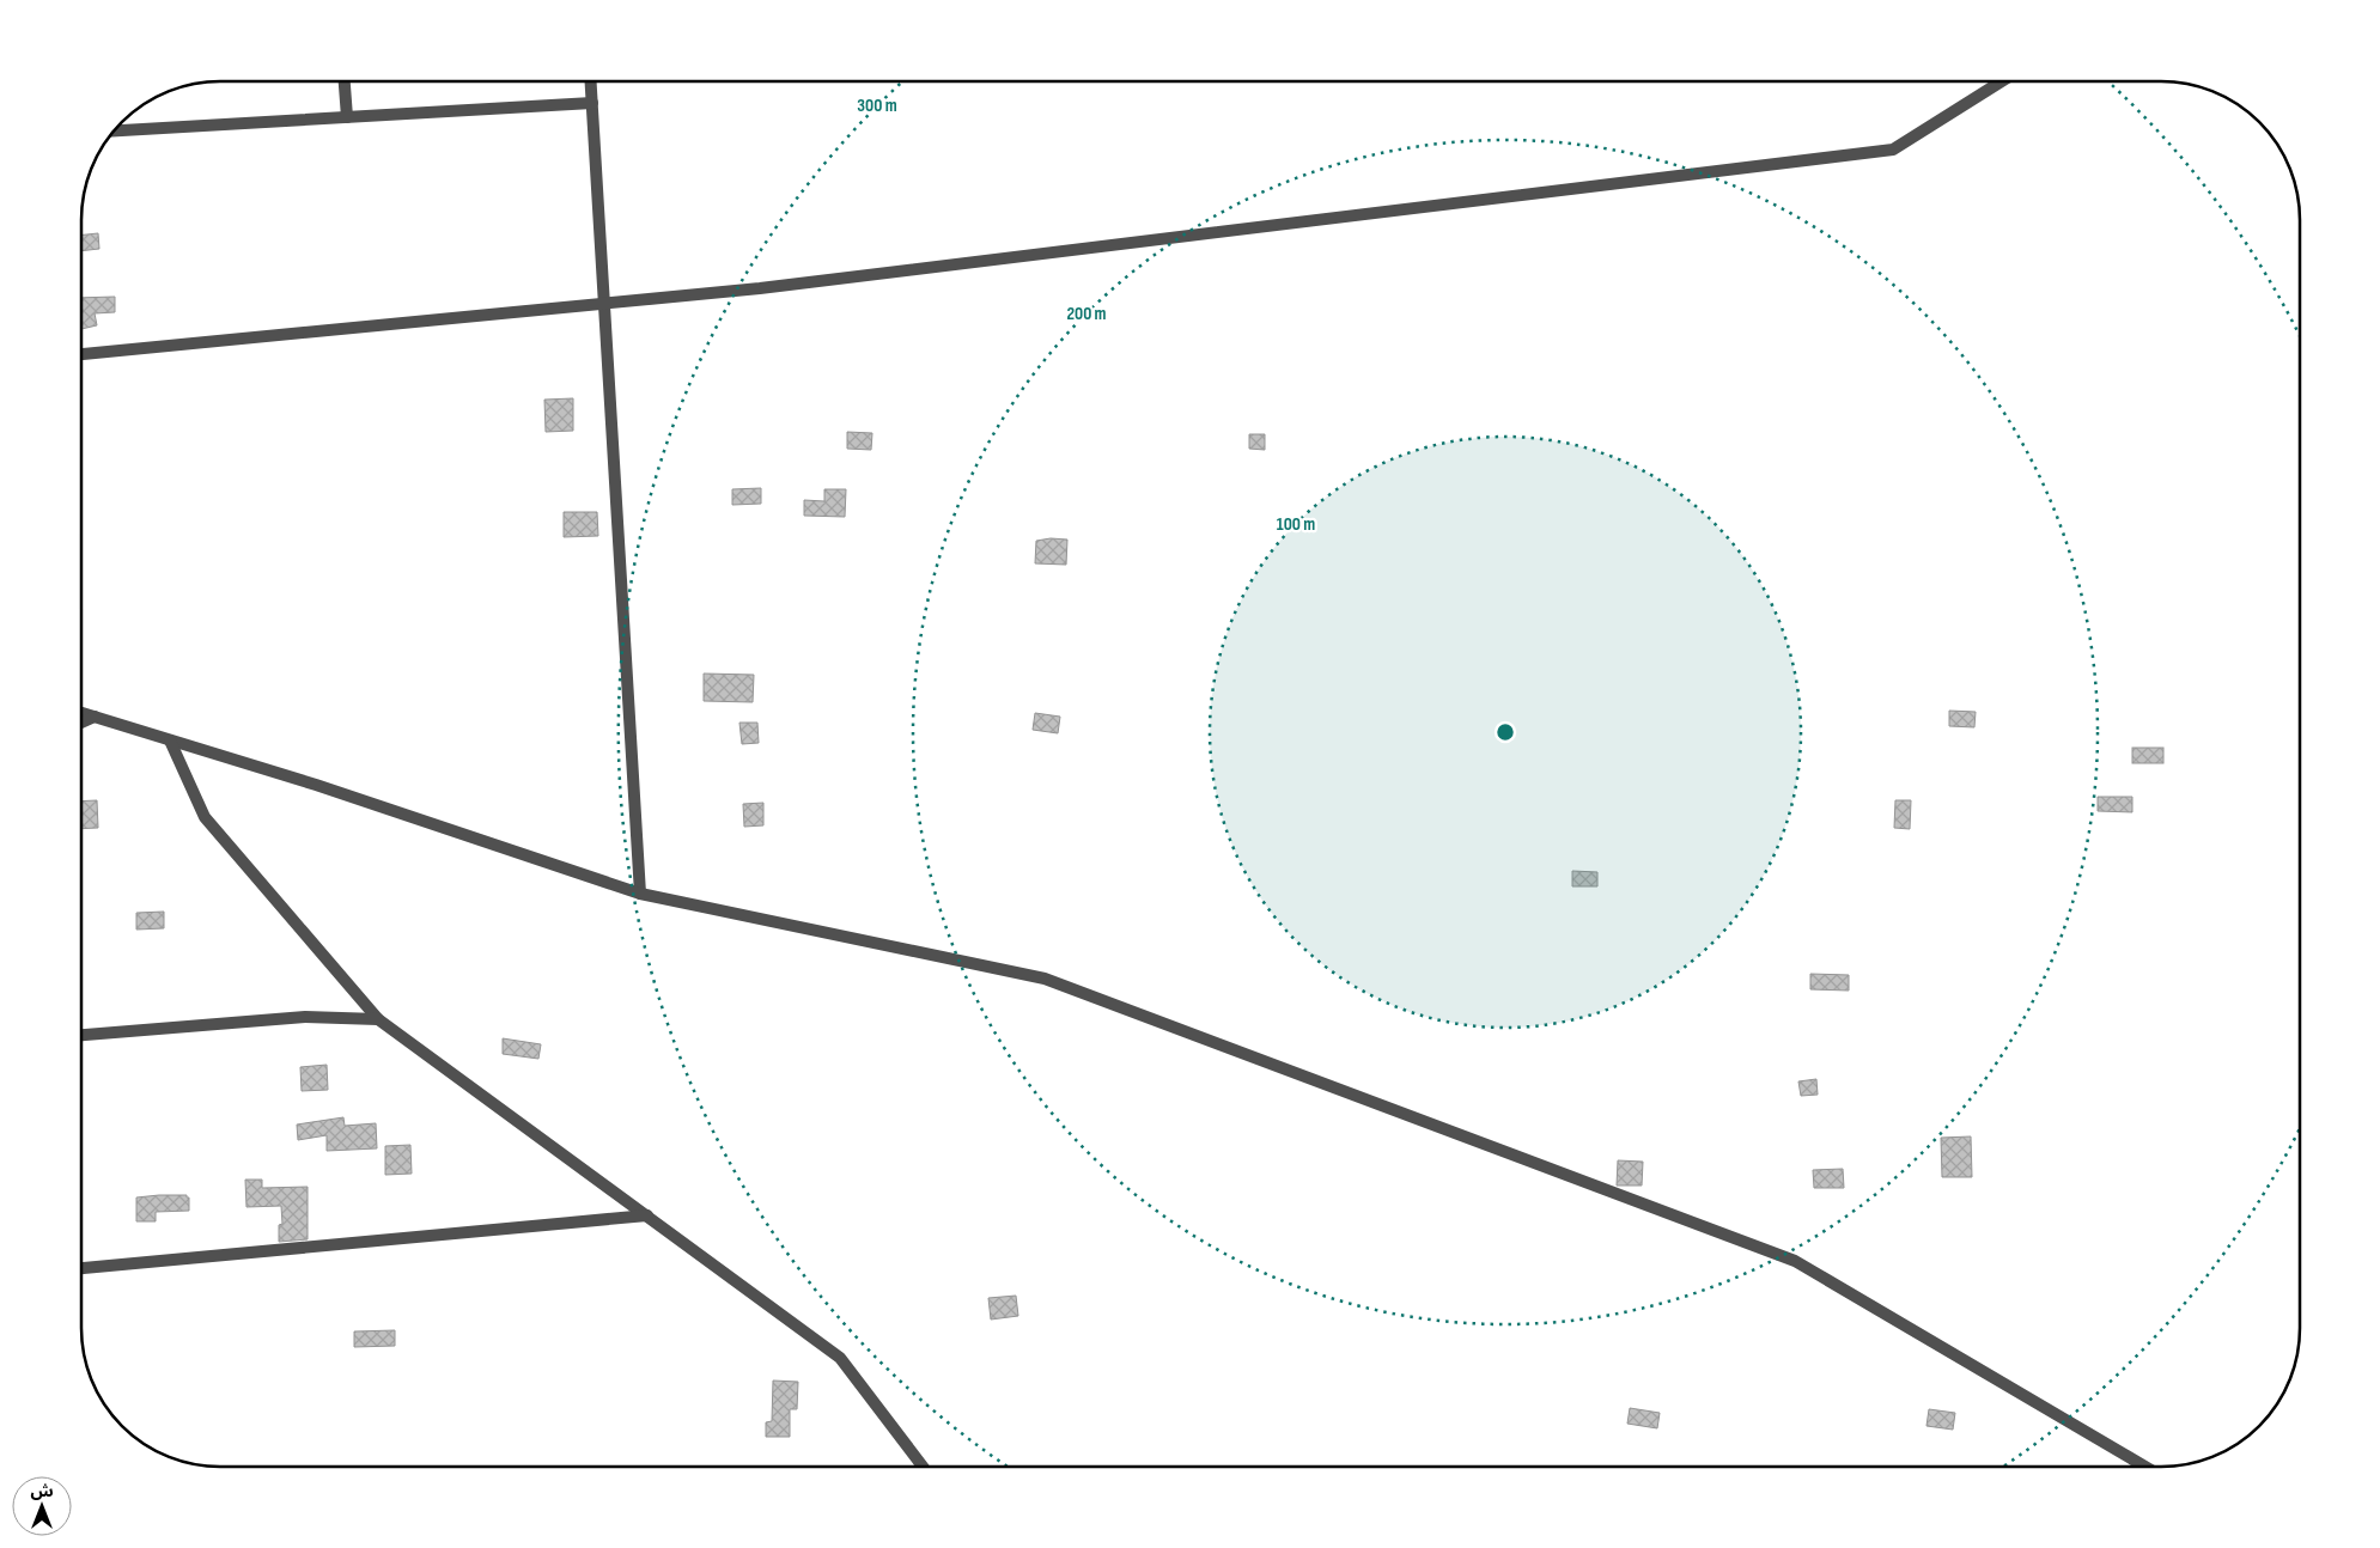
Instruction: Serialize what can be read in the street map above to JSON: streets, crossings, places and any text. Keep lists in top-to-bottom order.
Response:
{
  "north": "top",
  "rings": ["300 m", "200 m", "100 m"]
}
